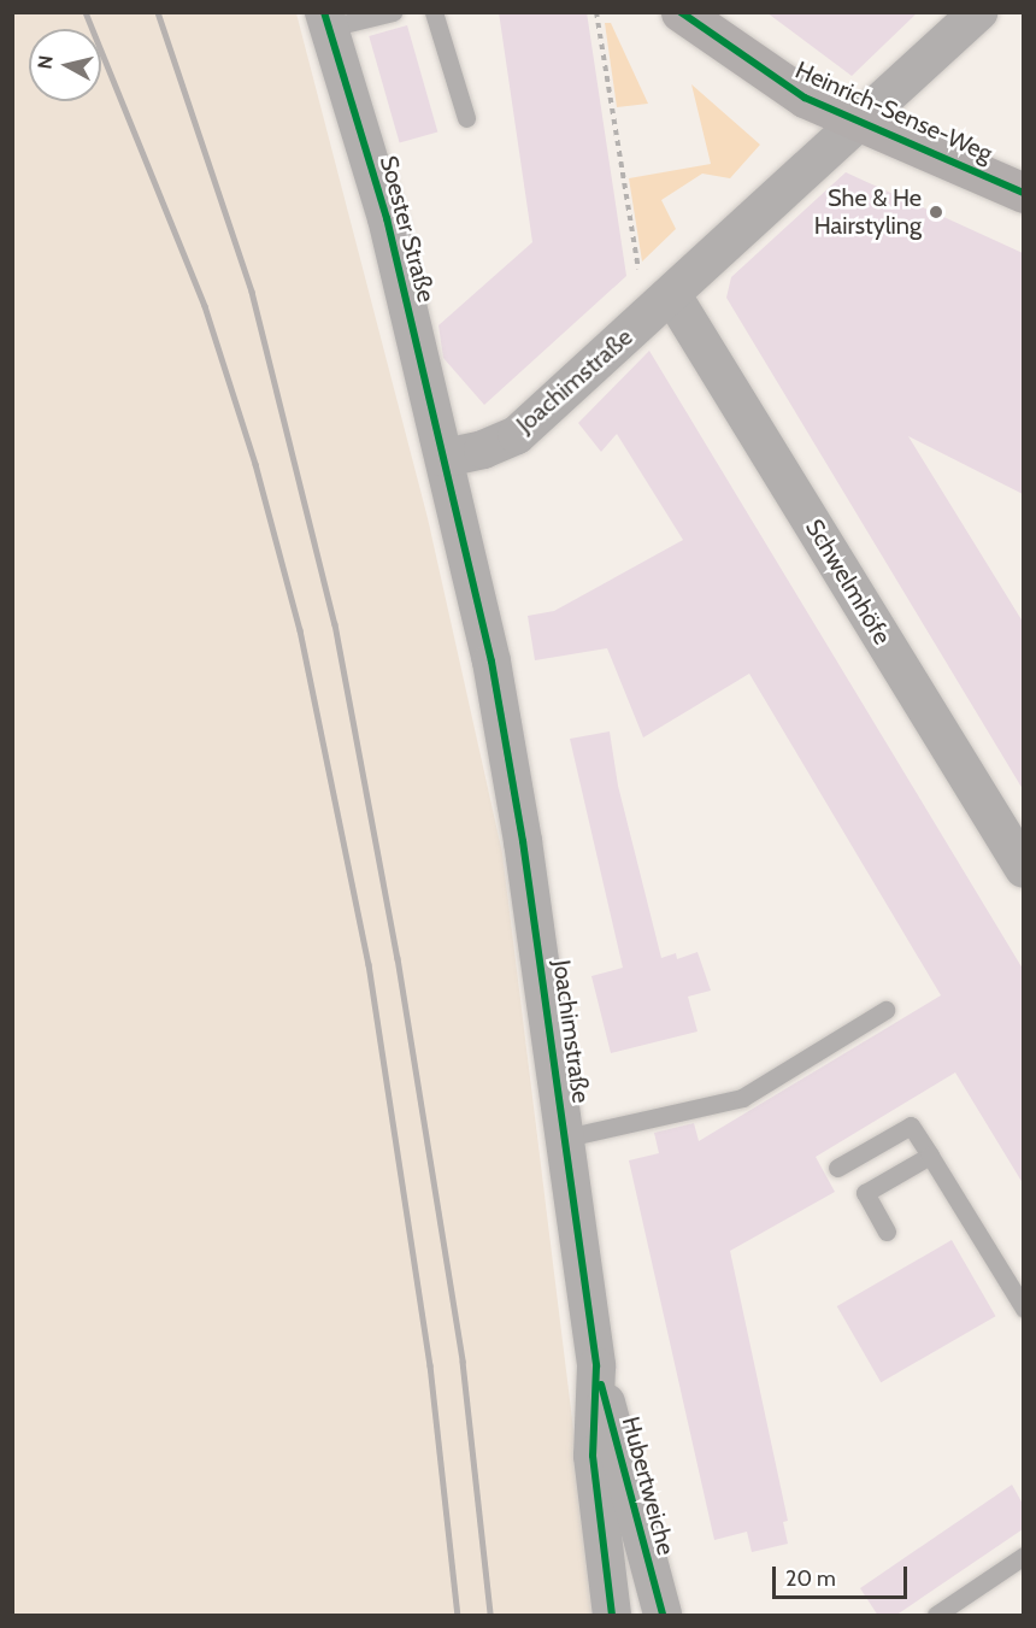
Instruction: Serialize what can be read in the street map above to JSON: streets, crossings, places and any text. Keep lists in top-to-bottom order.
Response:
{
  "streets": {
    "main road": ["Heinrich-Sense-Weg"],
    "street": [
      "Soester Straße",
      "Joachimstraße",
      "Schwelmhöfe",
      "Hubertweiche"
    ]
  },
  "crossings": [
    ["Heinrich-Sense-Weg", "Joachimstraße"],
    ["Soester Straße", "Joachimstraße"],
    ["Joachimstraße", "Schwelmhöfe"],
    ["Joachimstraße", "Hubertweiche"]
  ],
  "places": ["She & He Hairstyling"],
  "scale_bar": "20 m",
  "north": "left"
}
